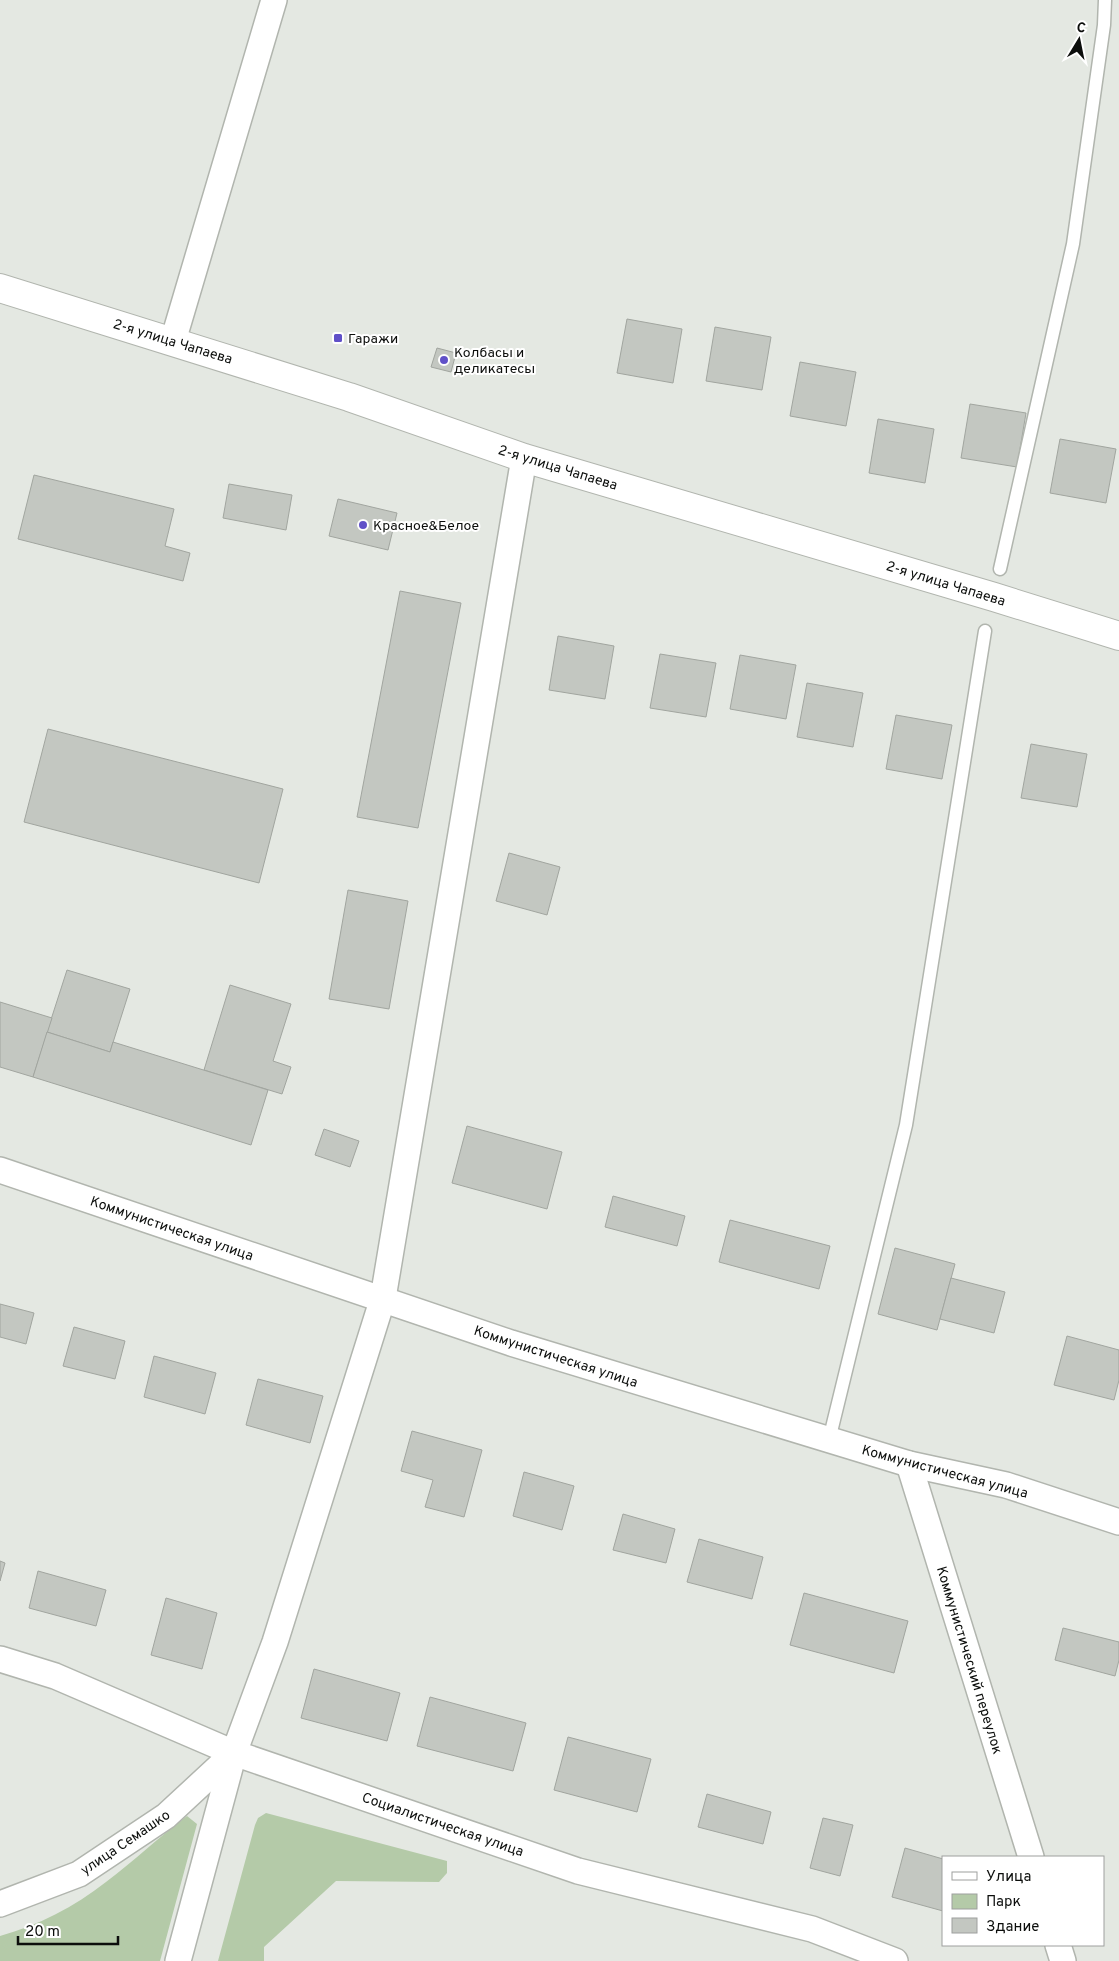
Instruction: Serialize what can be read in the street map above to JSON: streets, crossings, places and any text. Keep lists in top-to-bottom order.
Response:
{
  "streets": {
    "main road": ["2-я улица Чапаева"],
    "street": [
      "Коммунистическая улица",
      "Коммунистический переулок",
      "Социалистическая улица",
      "улица Семашко"
    ]
  },
  "crossings": [
    ["Коммунистическая улица", "Коммунистический переулок"],
    ["Социалистическая улица", "улица Семашко"]
  ],
  "places": {
    "transit": ["Гаражи"],
    "other": ["Колбасы и деликатесы", "Красное&Белое"]
  },
  "legend": ["Улица", "Парк", "Здание"],
  "scale_bar": "20 m",
  "north": "top"
}
